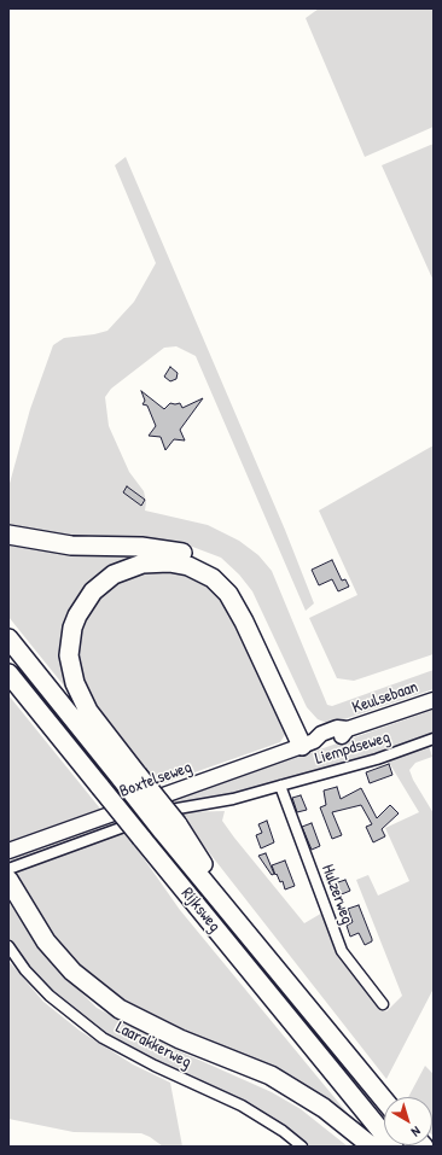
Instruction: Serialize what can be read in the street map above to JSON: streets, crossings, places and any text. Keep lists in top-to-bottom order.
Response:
{
  "streets": {
    "highway": ["Rijksweg"],
    "main road": ["Keulsebaan", "Boxtelseweg"],
    "street": ["Liempdseweg", "Hulzerweg", "Laarakkerweg"]
  },
  "crossings": [
    ["Keulsebaan", "Boxtelseweg"],
    ["Liempdseweg", "Boxtelseweg"],
    ["Liempdseweg", "Hulzerweg"],
    ["Boxtelseweg", "Hulzerweg"]
  ],
  "north": "bottom right"
}
